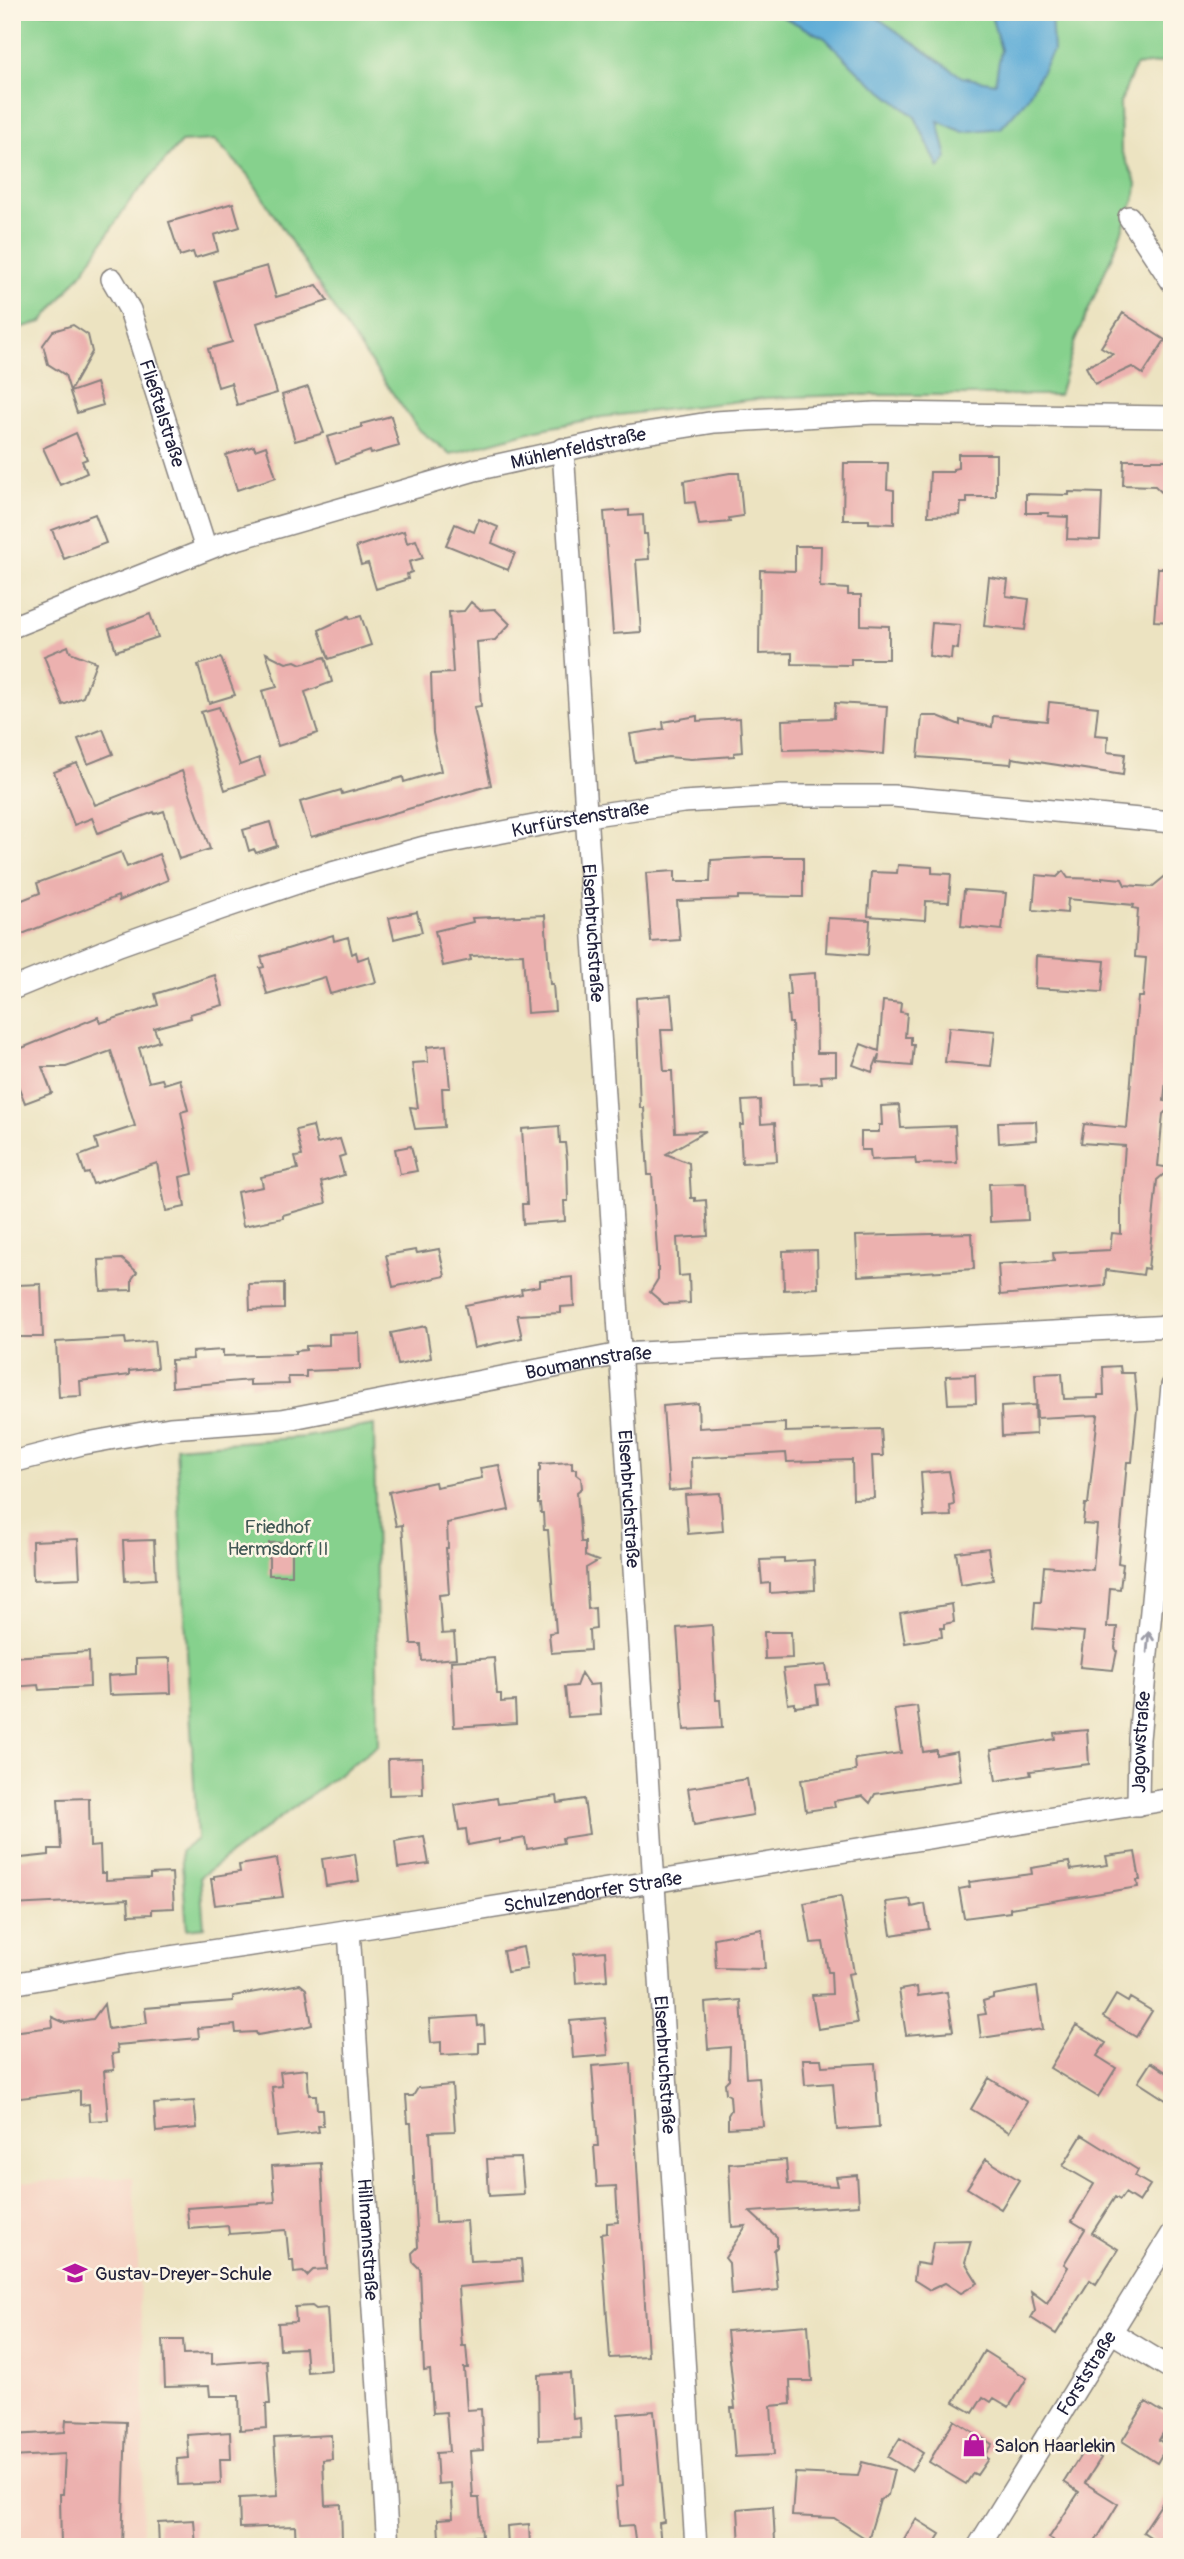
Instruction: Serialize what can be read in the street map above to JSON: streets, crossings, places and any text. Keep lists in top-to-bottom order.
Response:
{
  "streets": {
    "street": [
      "Fließtalstraße",
      "Mühlenfeldstraße",
      "Kurfürstenstraße",
      "Elsenbruchstraße",
      "Boumannstraße",
      "Jagowstraße",
      "Schulzendorfer Straße",
      "Hillmannstraße",
      "Forststraße"
    ]
  },
  "crossings": [
    ["Fließtalstraße", "Mühlenfeldstraße"],
    ["Mühlenfeldstraße", "Elsenbruchstraße"],
    ["Kurfürstenstraße", "Elsenbruchstraße"],
    ["Elsenbruchstraße", "Boumannstraße"],
    ["Elsenbruchstraße", "Schulzendorfer Straße"],
    ["Jagowstraße", "Schulzendorfer Straße"],
    ["Schulzendorfer Straße", "Hillmannstraße"]
  ],
  "one_way": ["Jagowstraße"],
  "parks": ["Friedhof Hermsdorf II"],
  "places": {
    "school or university": ["Gustav-Dreyer-Schule"],
    "shop": ["Salon Haarlekin"]
  }
}
